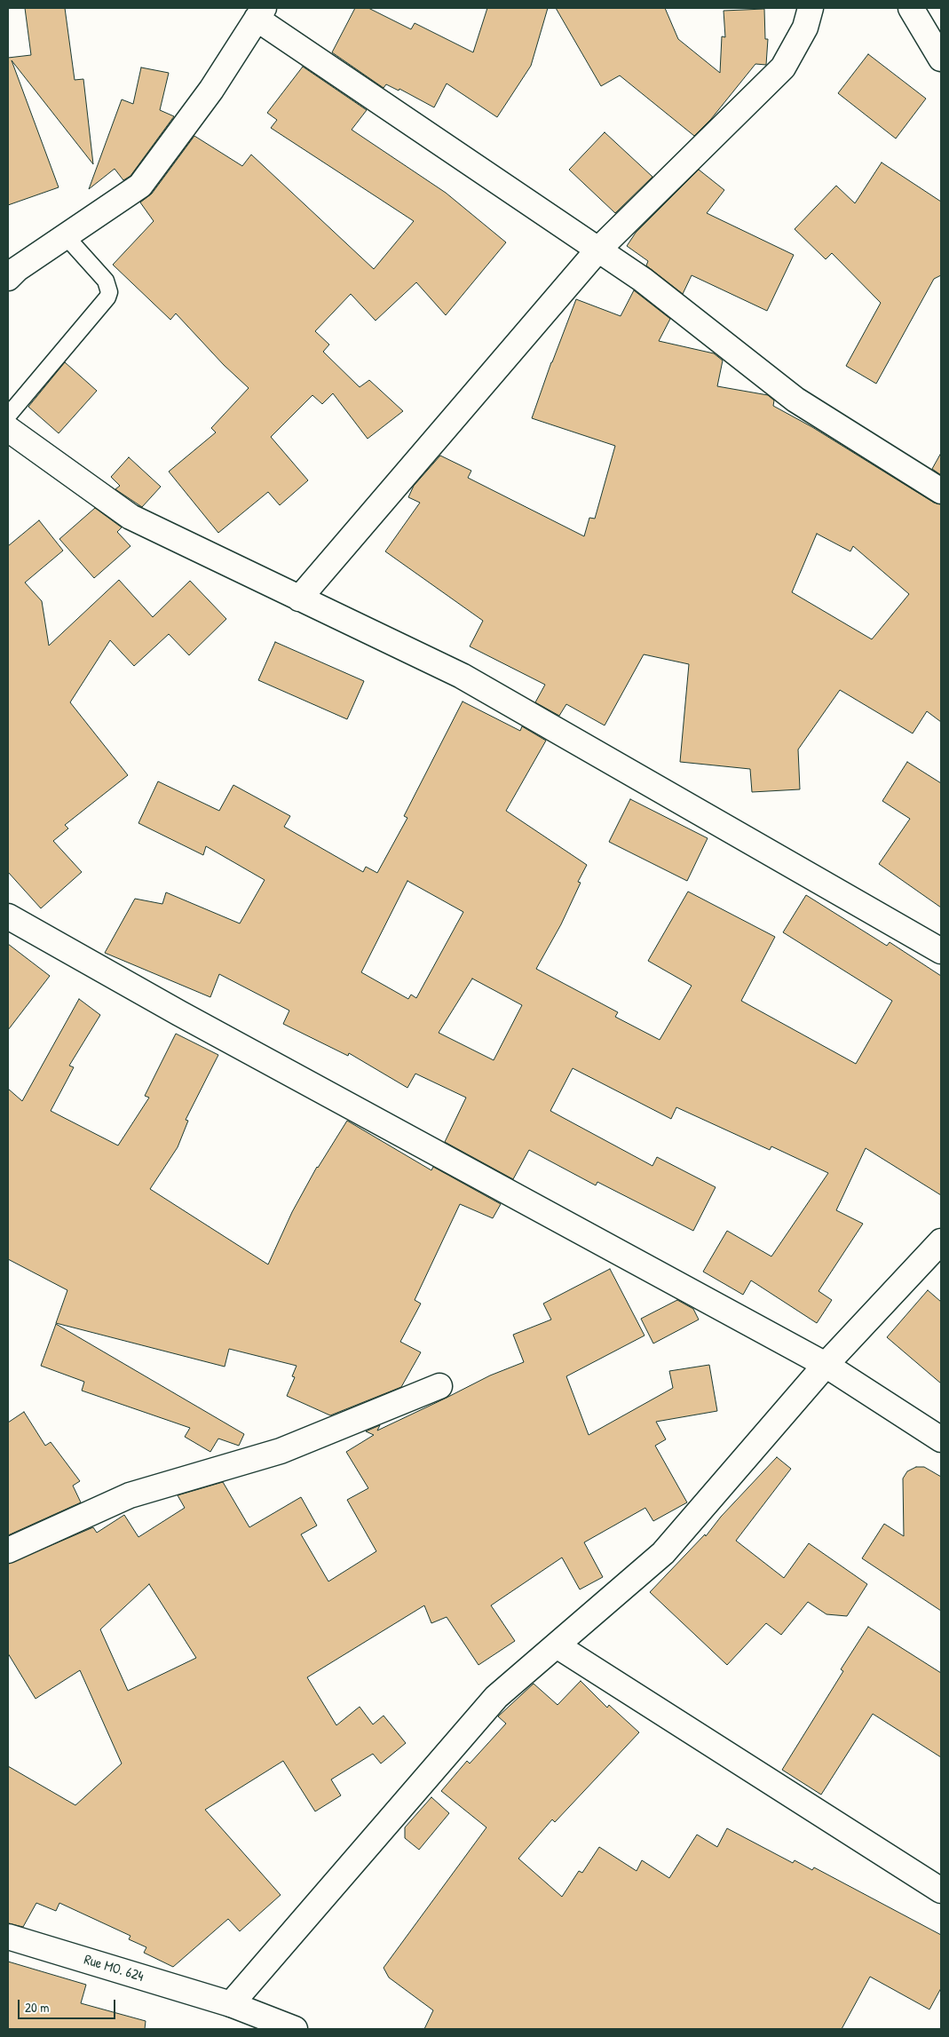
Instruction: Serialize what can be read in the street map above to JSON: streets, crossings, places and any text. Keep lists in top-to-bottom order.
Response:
{
  "streets": {
    "street": ["Rue MO. 624"]
  },
  "scale_bar": "20 m"
}
